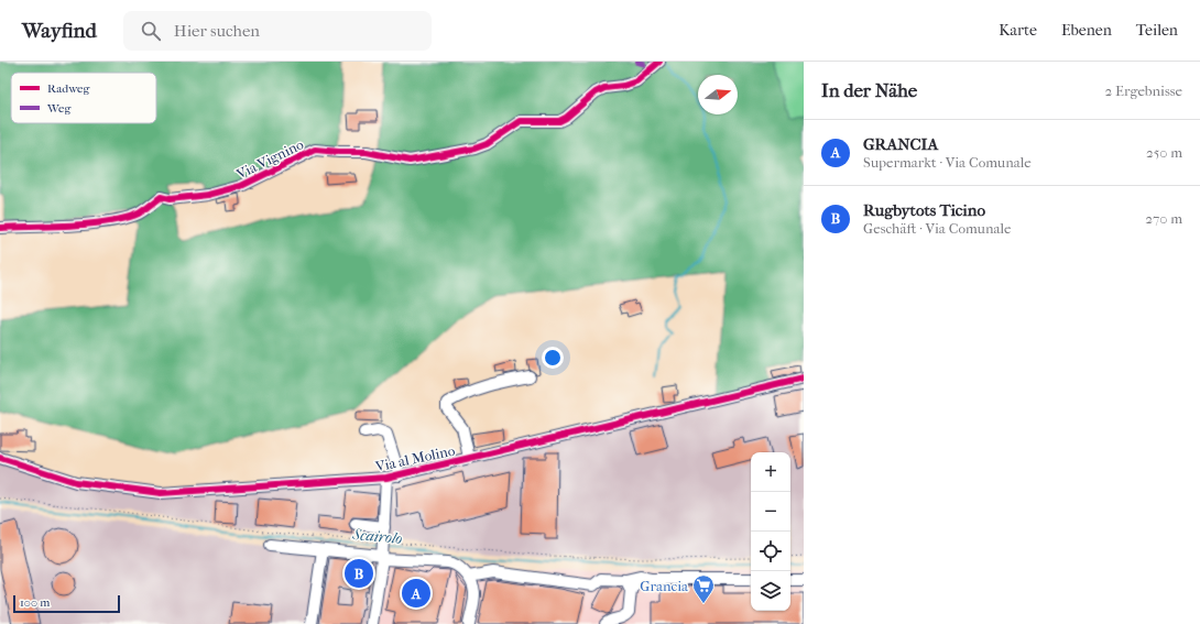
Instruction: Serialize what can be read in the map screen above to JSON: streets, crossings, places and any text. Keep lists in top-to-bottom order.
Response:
{
  "streets": {
    "street": ["Via Vignino", "Via al Molino"]
  },
  "water": ["Scairolo"],
  "places": {
    "supermarket": ["Grancia"]
  },
  "legend": ["Radweg", "Weg"],
  "scale_bar": "100 m",
  "north": "right",
  "page": {
    "header": "Wayfind",
    "search": "Hier suchen",
    "nav": ["Karte", "Ebenen", "Teilen"],
    "heading": ["In der Nähe", "2 Ergebnisse"],
    "list": [
      {
        "mark": "A",
        "name": "GRANCIA",
        "note": "Supermarkt · Via Comunale",
        "value": "250 m"
      },
      {
        "mark": "B",
        "name": "Rugbytots Ticino",
        "note": "Geschäft · Via Comunale",
        "value": "270 m"
      }
    ],
    "map_buttons": ["+", "−"],
    "pins": ["B", "A"],
    "scale": "100 m"
  }
}
